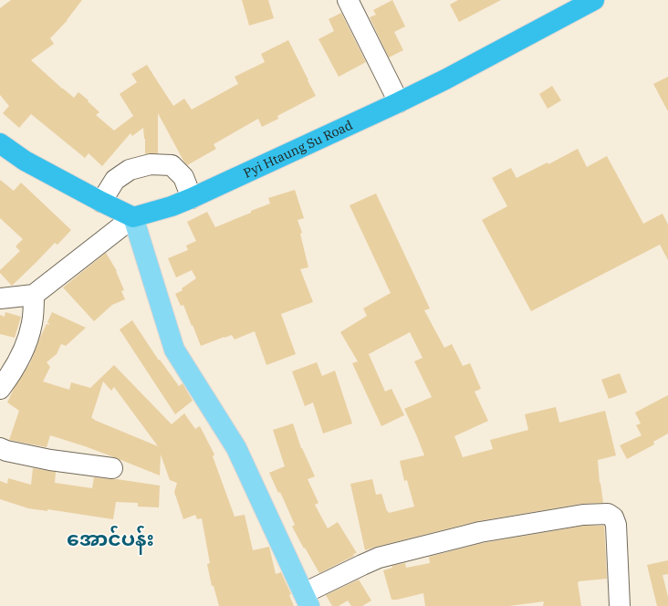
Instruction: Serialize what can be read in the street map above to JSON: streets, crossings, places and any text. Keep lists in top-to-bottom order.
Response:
{
  "streets": {
    "highway": ["Pyi Htaung Su Road"]
  },
  "districts": ["အောင်ပန်း"]
}
